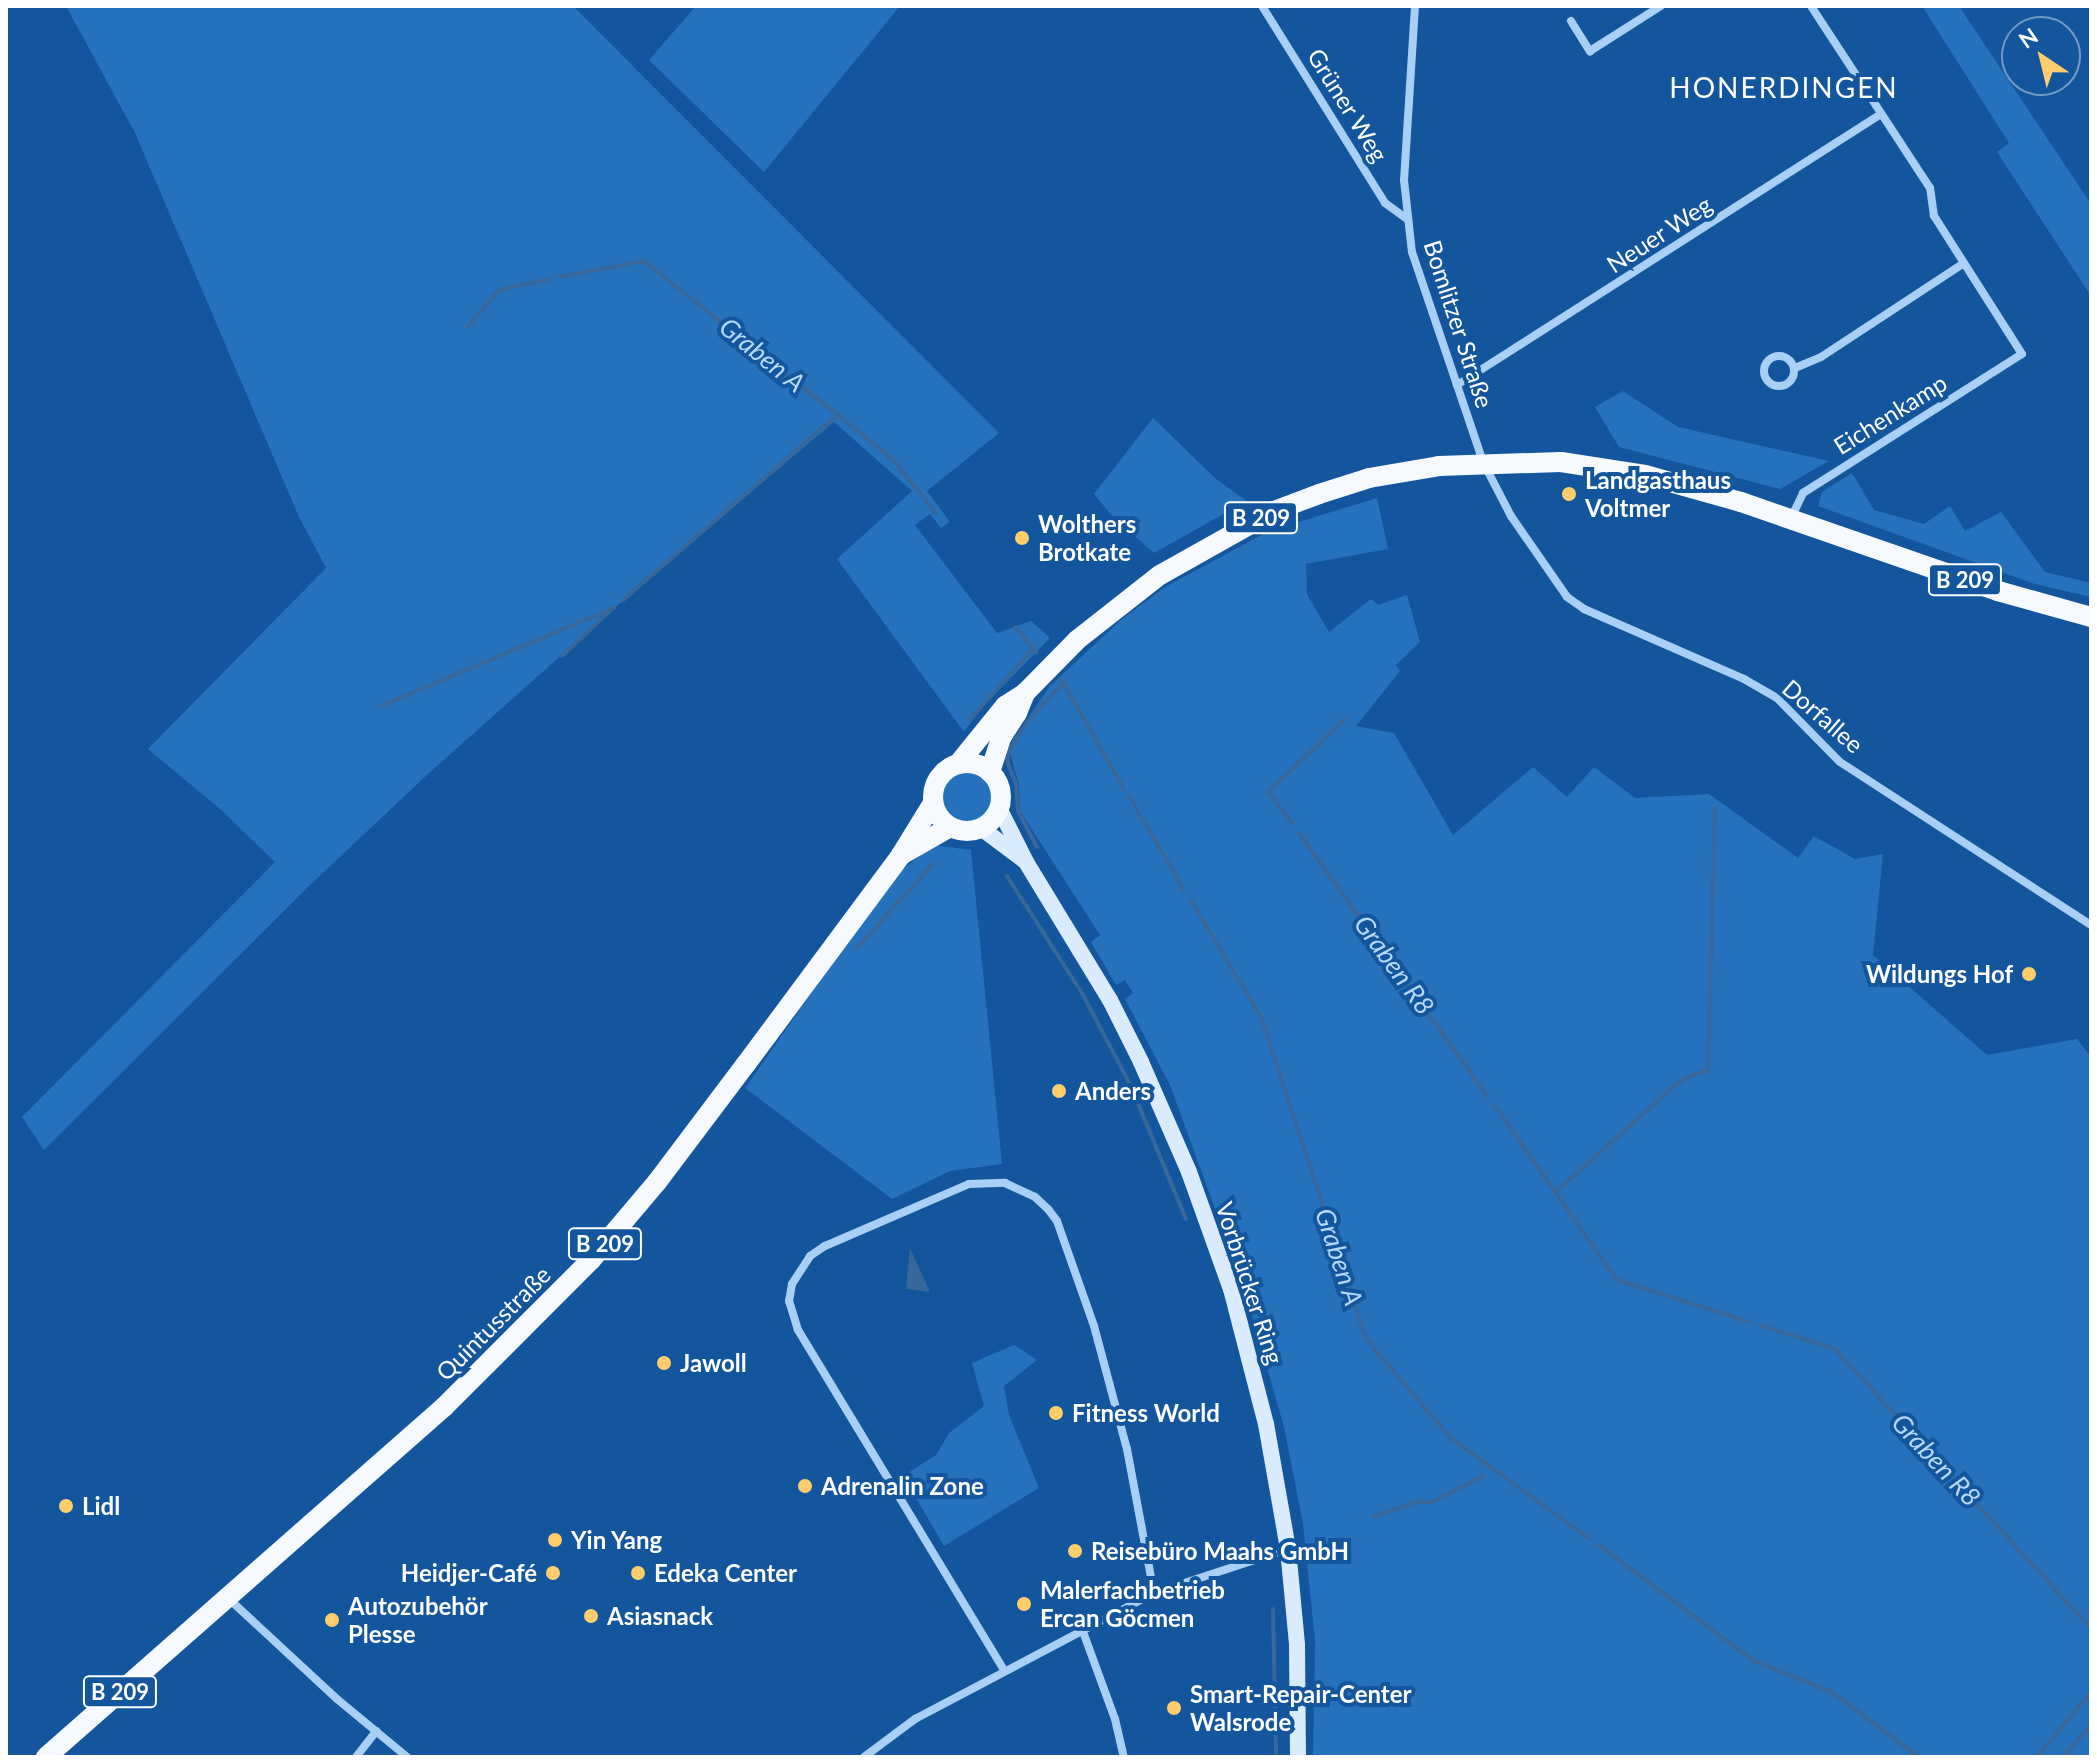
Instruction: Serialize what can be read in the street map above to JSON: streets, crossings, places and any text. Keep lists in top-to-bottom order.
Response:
{
  "streets": {
    "main road": ["B 209", "Vorbrücker Ring", "Quintusstraße"],
    "street": [
      "Grüner Weg",
      "Neuer Weg",
      "Bomlitzer Straße",
      "Eichenkamp",
      "Dorfallee"
    ]
  },
  "crossings": [
    ["Grüner Weg", "Bomlitzer Straße"],
    ["Neuer Weg", "Bomlitzer Straße"],
    ["Bomlitzer Straße", "B 209"],
    ["Bomlitzer Straße", "Dorfallee"],
    ["Eichenkamp", "B 209"],
    ["B 209", "Dorfallee"],
    ["B 209", "Vorbrücker Ring"],
    ["B 209", "Quintusstraße"],
    ["Vorbrücker Ring", "Quintusstraße"]
  ],
  "districts": ["HONERDINGEN"],
  "water": ["Graben A", "Graben R8"],
  "places": [
    "Landgasthaus Voltmer",
    "Wolthers Brotkate",
    "Wildungs Hof",
    "Anders",
    "Jawoll",
    "Fitness World",
    "Adrenalin Zone",
    "Lidl",
    "Yin Yang",
    "Reisebüro Maahs GmbH",
    "Heidjer-Café",
    "Edeka Center",
    "Malerfachbetrieb Ercan Göcmen",
    "Asiasnack",
    "Autozubehör Plesse",
    "Smart-Repair-Center Walsrode"
  ],
  "north": "top left"
}
